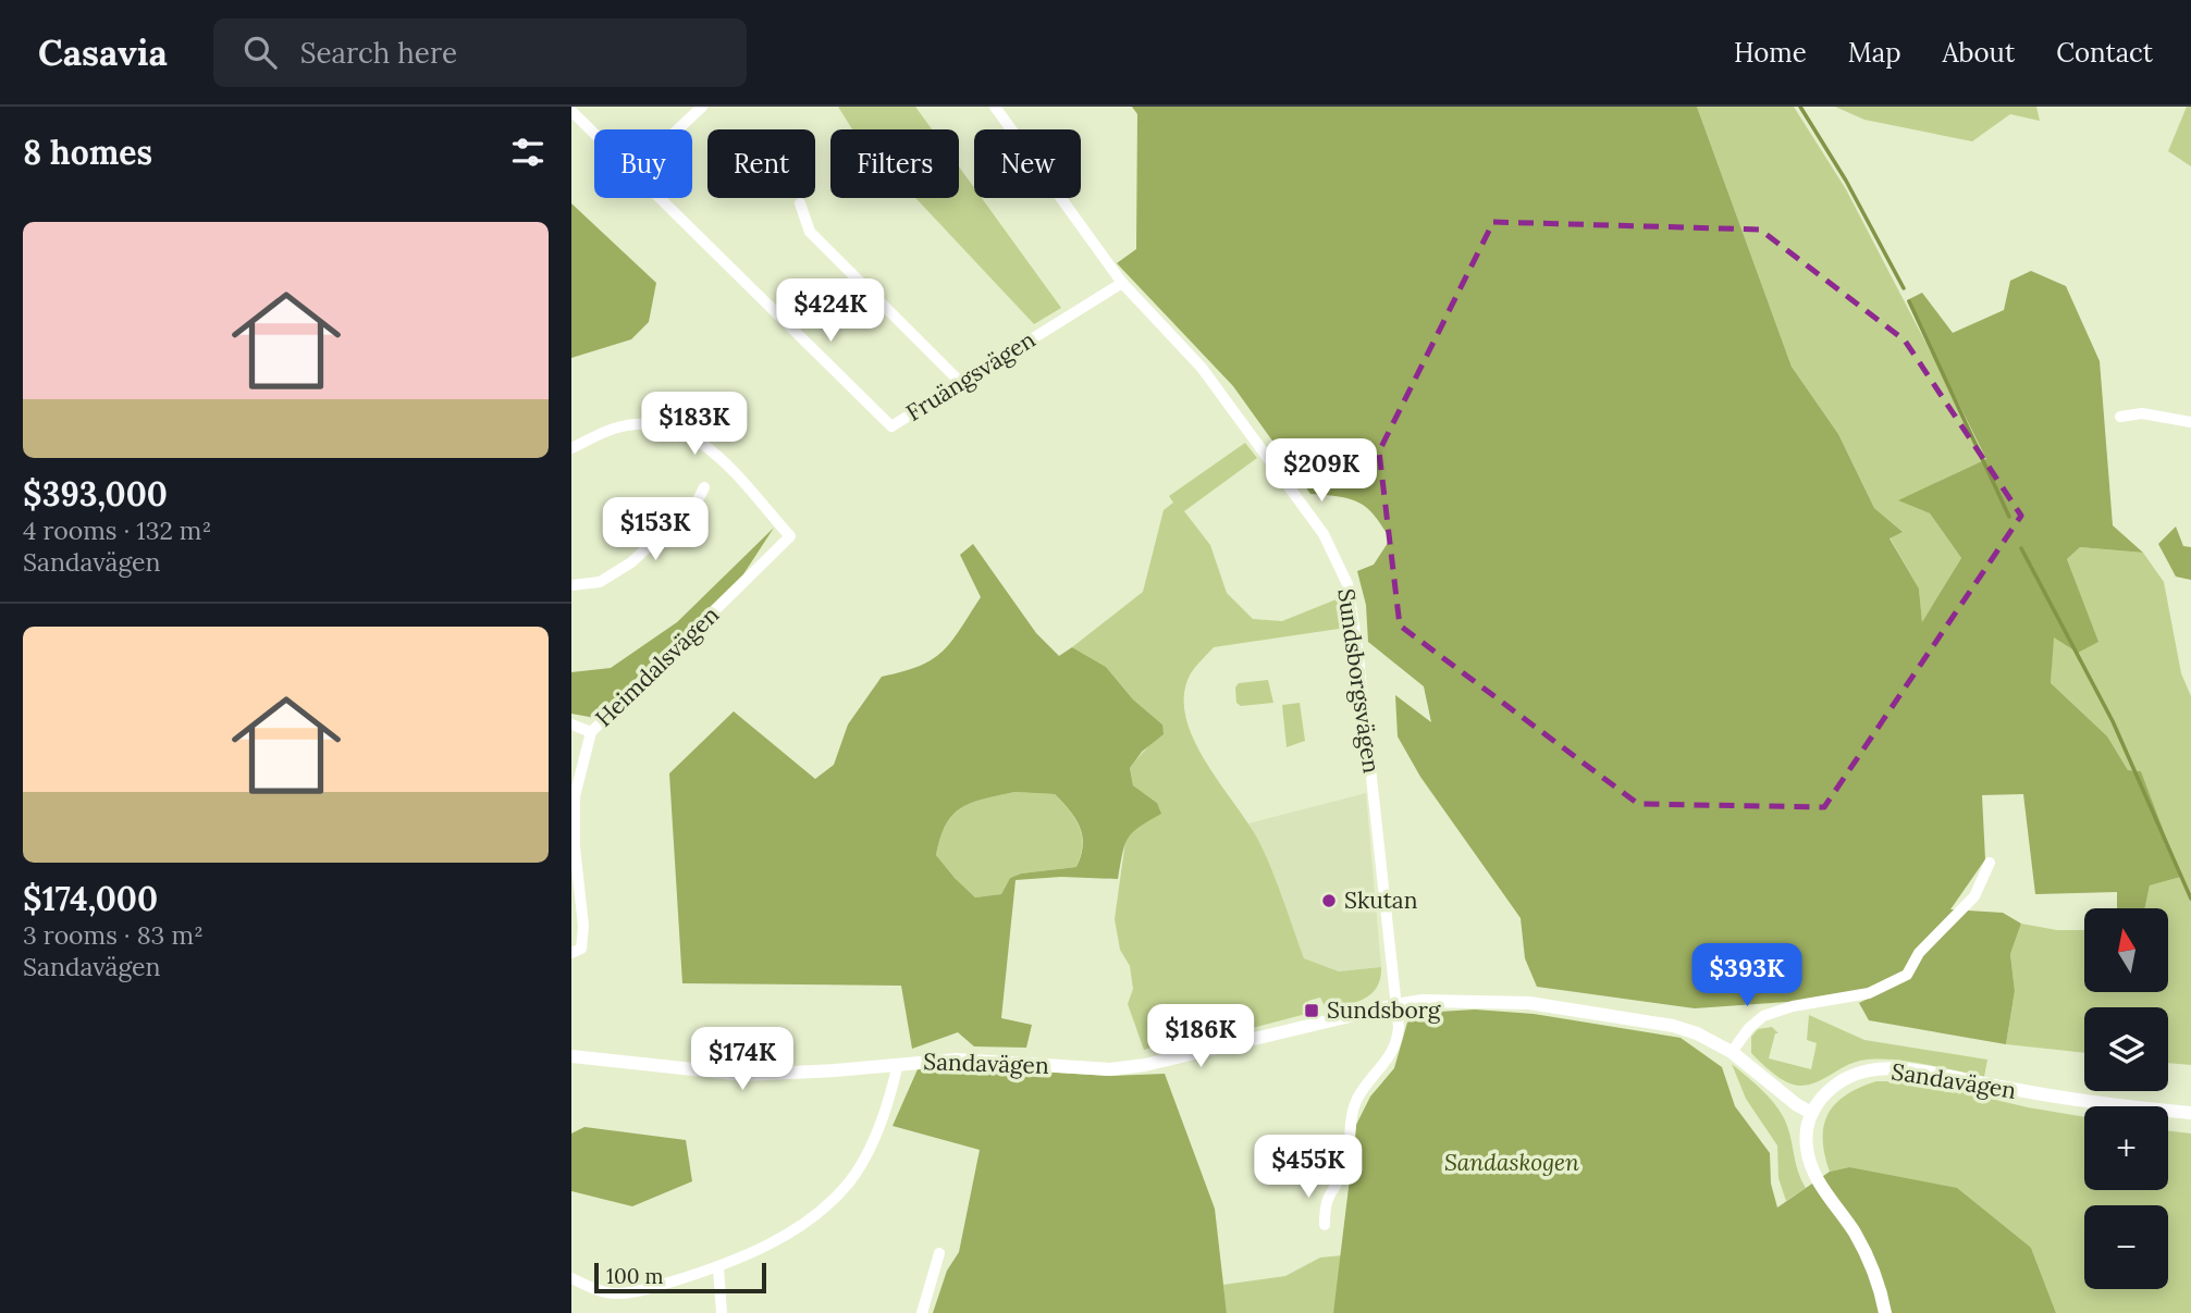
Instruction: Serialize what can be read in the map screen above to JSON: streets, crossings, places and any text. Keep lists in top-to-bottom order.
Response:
{
  "streets": {
    "street": [
      "Fruängsvägen",
      "Heimdalsvägen",
      "Sundsborgsvägen",
      "Sandavägen"
    ]
  },
  "crossings": [
    ["Fruängsvägen", "Sundsborgsvägen"],
    ["Sundsborgsvägen", "Sandavägen"]
  ],
  "parks": ["Sandaskogen"],
  "places": {
    "other": ["Skutan"],
    "transit": ["Sundsborg"]
  },
  "scale_bar": "100 m",
  "north": "top",
  "page": {
    "header": "Casavia",
    "search": "Search here",
    "nav": [
      "Home",
      "Map",
      "About",
      "Contact"
    ],
    "heading": "8 homes",
    "chip": [
      "Buy",
      "Rent",
      "Filters",
      "New"
    ],
    "list": [
      {
        "name": "$393,000",
        "note": "4 rooms · 132 m² · Sandavägen"
      },
      {
        "name": "$174,000",
        "note": "3 rooms · 83 m² · Sandavägen"
      }
    ],
    "price": [
      "$424K",
      "$183K",
      "$209K",
      "$153K",
      "$393K",
      "$186K",
      "$174K",
      "$455K"
    ],
    "map_buttons": ["+", "−"],
    "scale": "100 m"
  }
}
